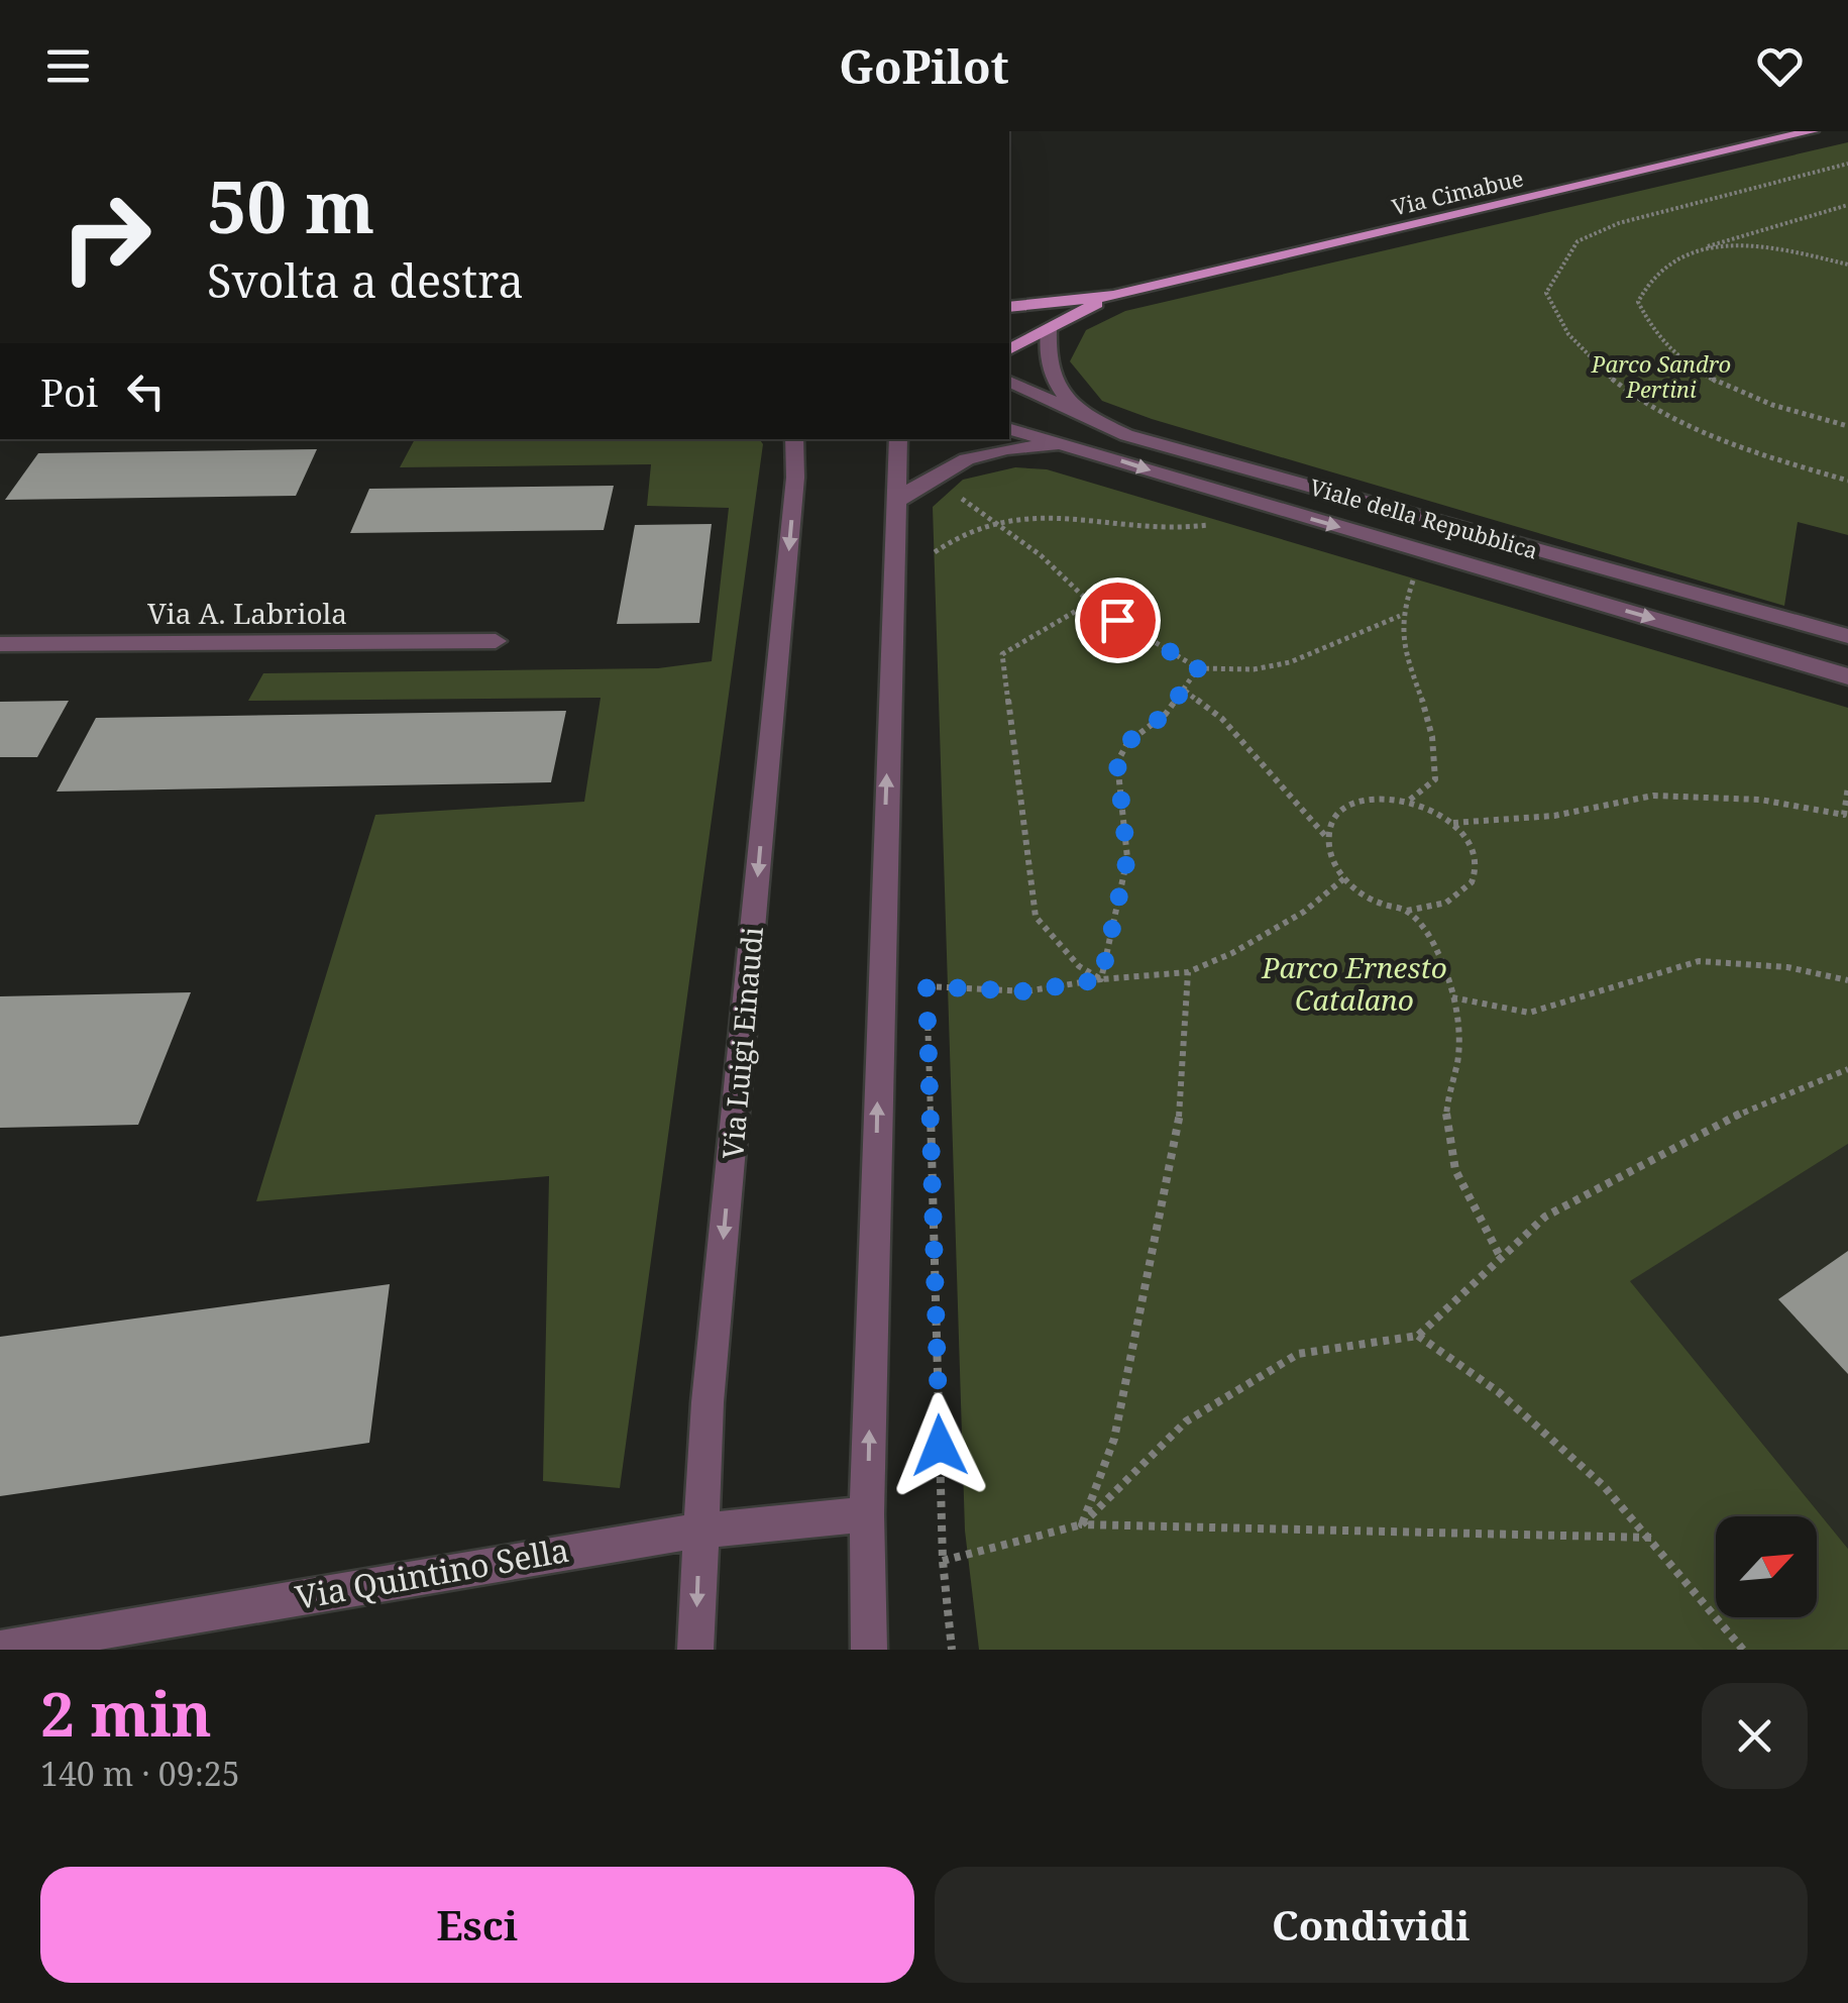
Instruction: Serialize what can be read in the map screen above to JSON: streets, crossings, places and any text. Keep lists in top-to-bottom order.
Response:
{
  "streets": {
    "main road": ["Via Cimabue"],
    "street": [
      "Viale della Repubblica",
      "Via A. Labriola",
      "Via Luigi Einaudi",
      "Via Quintino Sella"
    ]
  },
  "crossings": [
    ["Via Luigi Einaudi", "Via Quintino Sella"]
  ],
  "parks": ["Parco Sandro Pertini", "Parco Ernesto Catalano"],
  "north": "top right",
  "page": {
    "header": "GoPilot",
    "turn": ["50 m", "Svolta a destra"],
    "then": "Poi",
    "heading": ["2 min", "140 m · 09:25"],
    "buttons": ["Esci", "Condividi"]
  }
}
